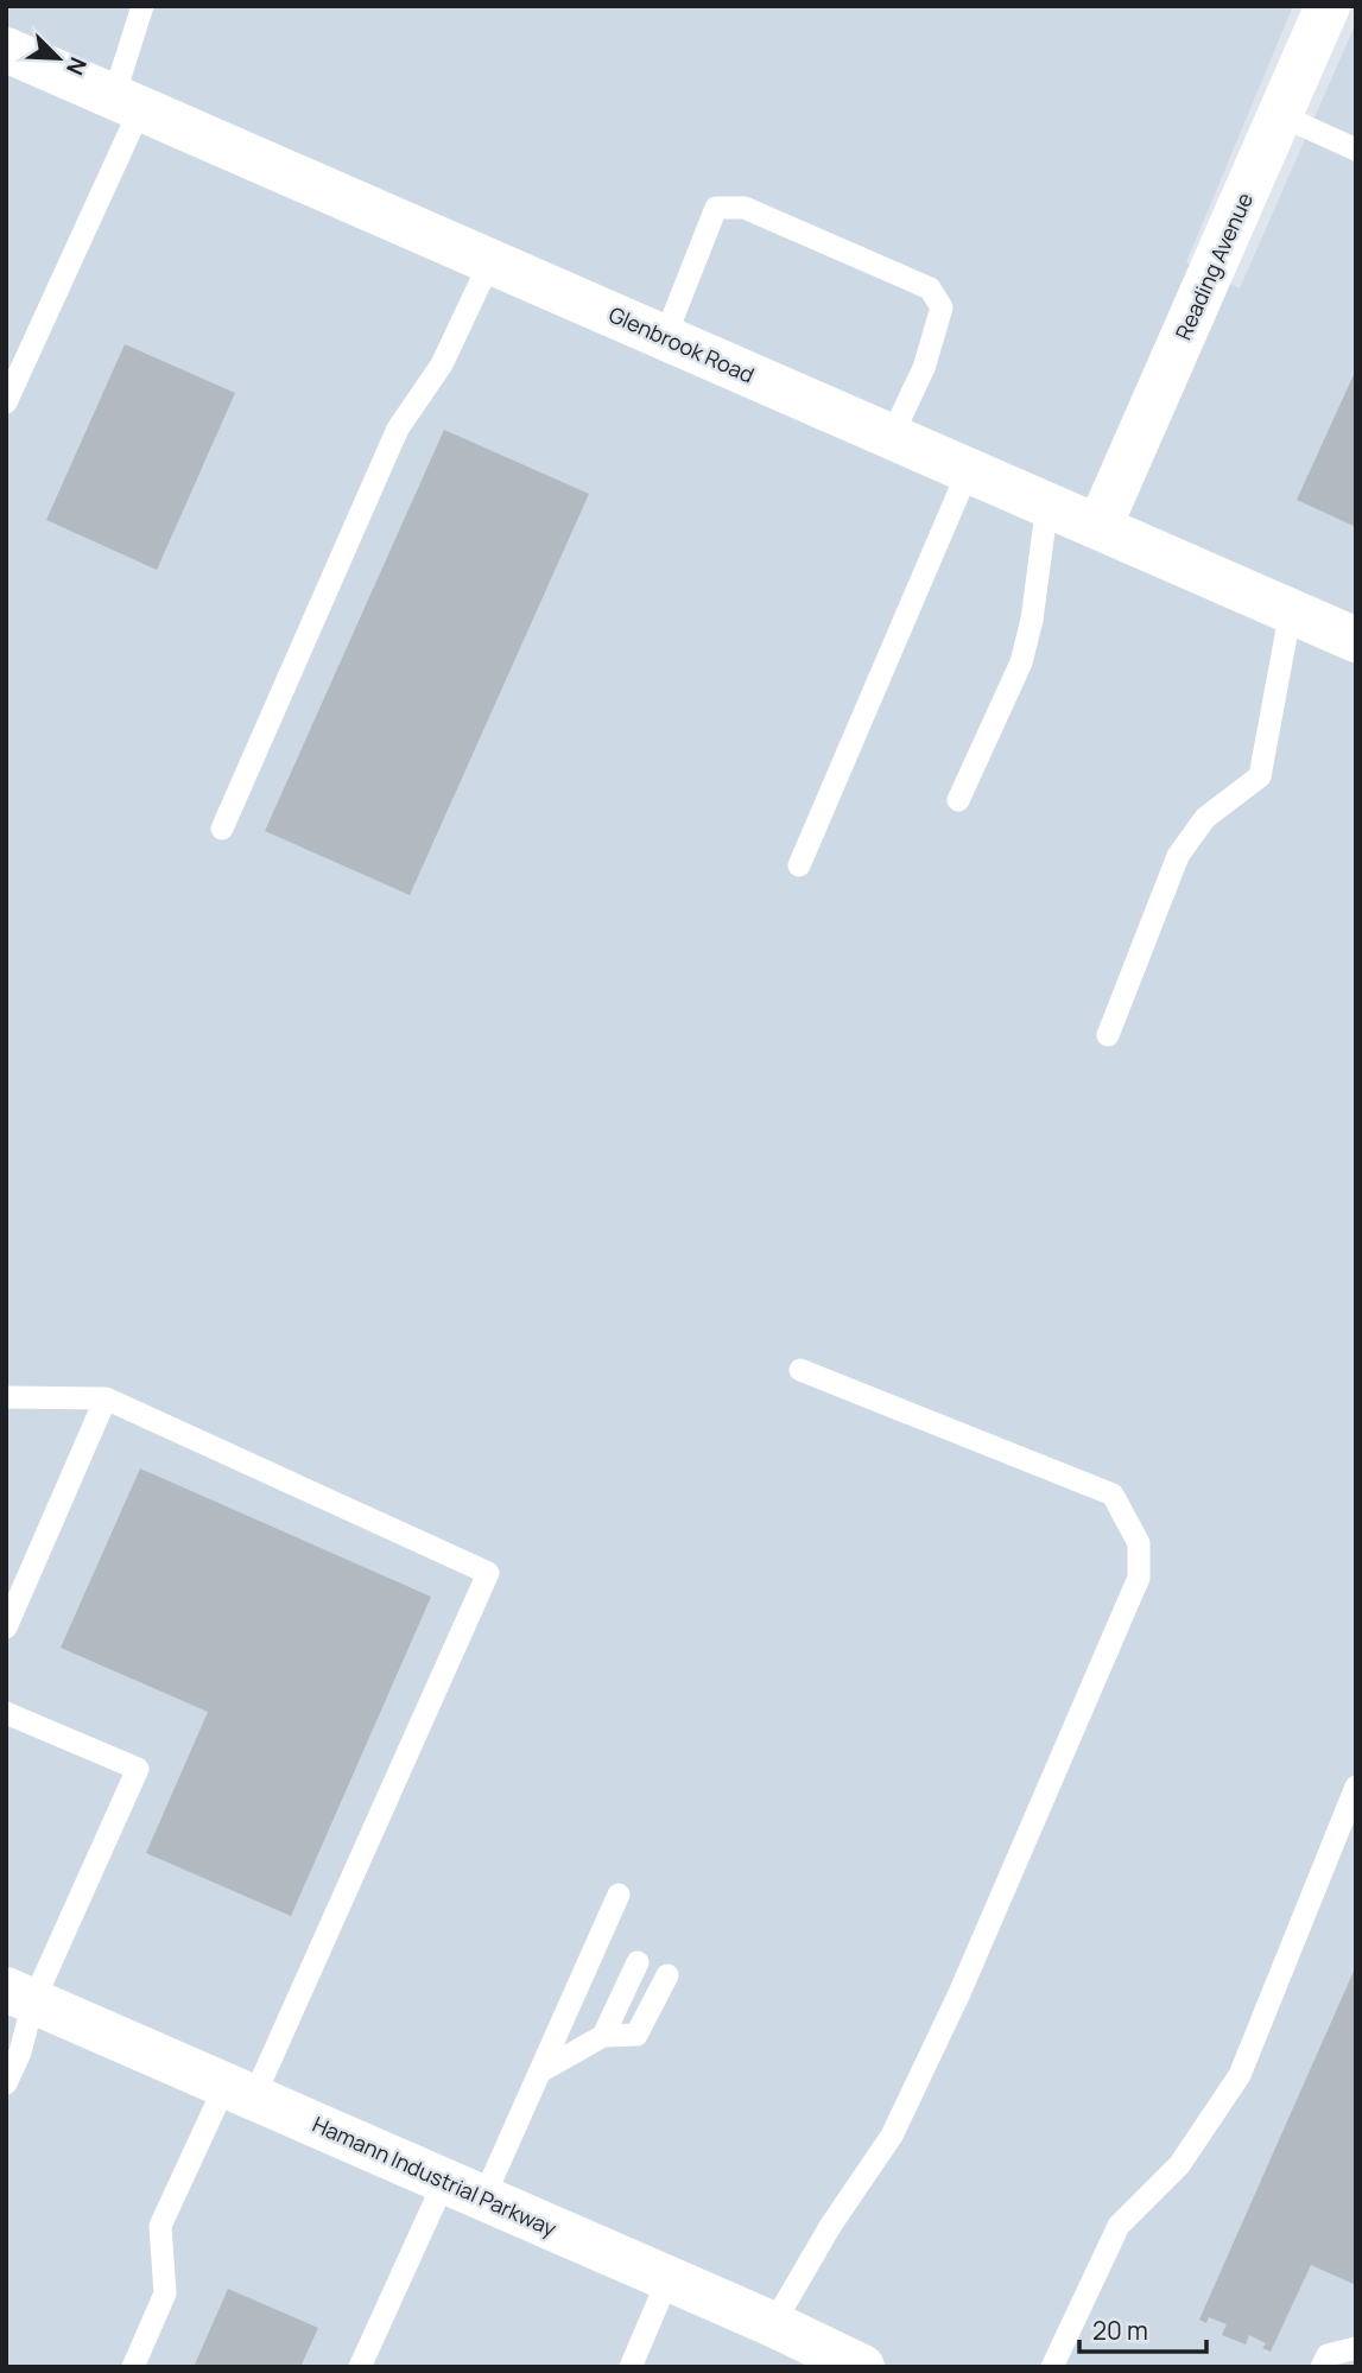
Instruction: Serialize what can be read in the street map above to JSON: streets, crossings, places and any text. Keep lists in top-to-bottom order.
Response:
{
  "streets": {
    "street": ["Reading Avenue", "Glenbrook Road", "Hamann Industrial Parkway"]
  },
  "crossings": [
    ["Reading Avenue", "Glenbrook Road"]
  ],
  "scale_bar": "20 m",
  "north": "bottom right"
}
